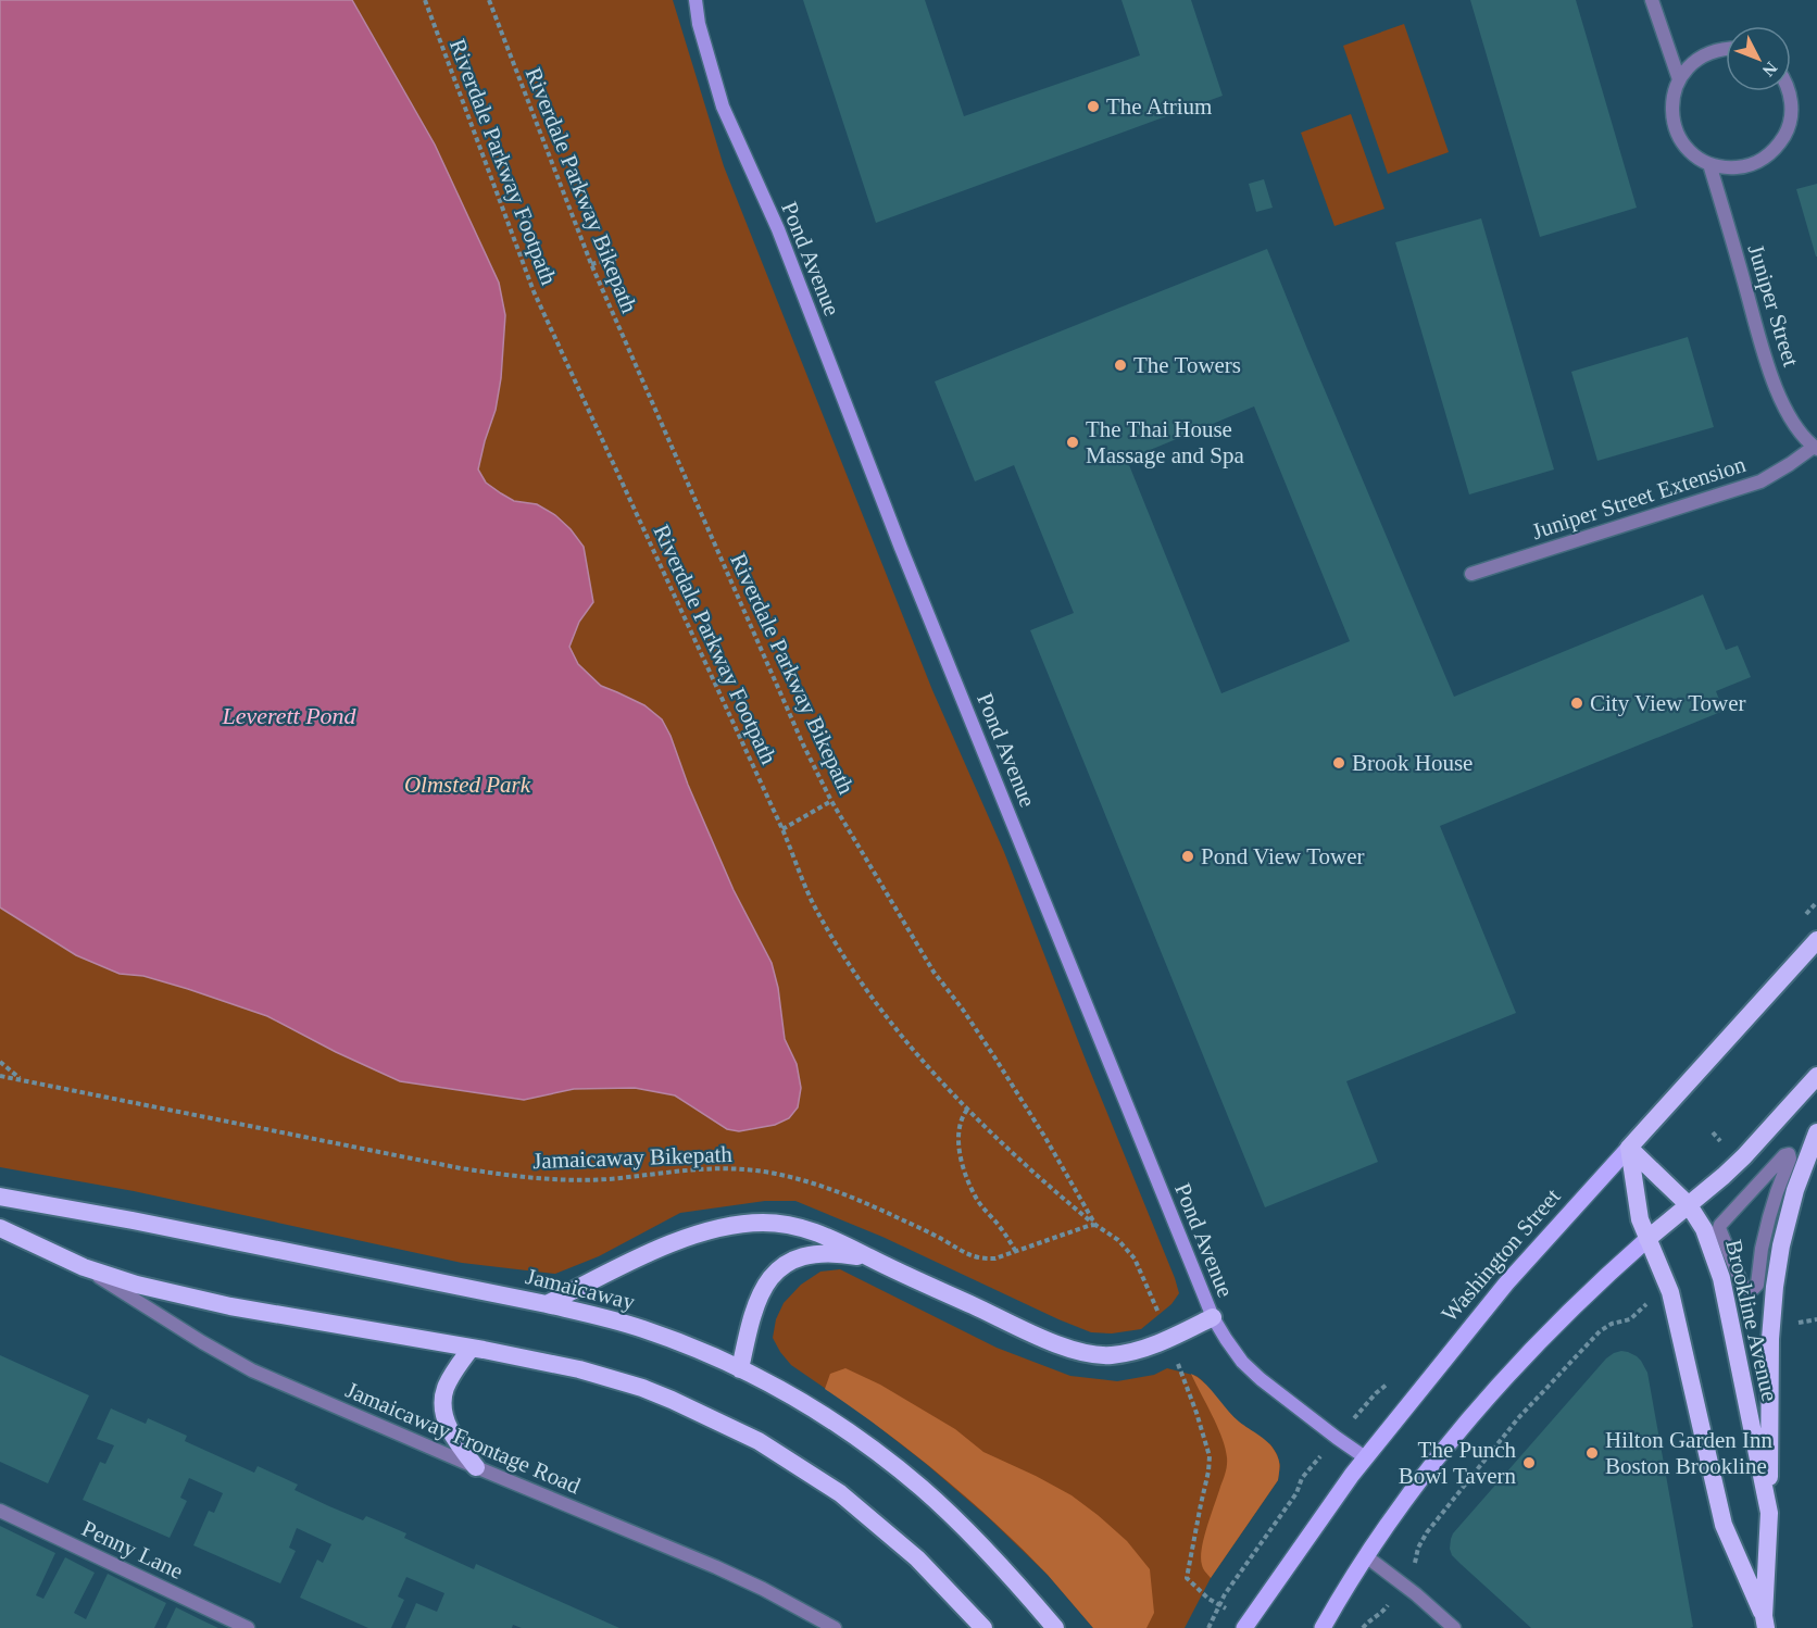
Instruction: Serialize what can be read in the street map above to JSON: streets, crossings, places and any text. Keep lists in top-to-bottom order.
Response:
{
  "streets": {
    "highway": ["Washington Street", "Jamaicaway", "Brookline Avenue"],
    "main road": ["Pond Avenue"],
    "street": [
      "Juniper Street",
      "Juniper Street Extension",
      "Jamaicaway Frontage Road",
      "Penny Lane"
    ],
    "path": ["Riverdale Parkway Footpath", "Riverdale Parkway Bikepath", "Jamaicaway Bikepath"]
  },
  "crossings": [
    ["Riverdale Parkway Footpath", "Riverdale Parkway Bikepath"],
    ["Riverdale Parkway Footpath", "Jamaicaway Bikepath"],
    ["Riverdale Parkway Bikepath", "Jamaicaway Bikepath"],
    ["Pond Avenue", "Washington Street"],
    ["Juniper Street", "Juniper Street Extension"],
    ["Washington Street", "Brookline Avenue"]
  ],
  "water": ["Leverett Pond"],
  "parks": ["Olmsted Park"],
  "places": [
    "The Atrium",
    "The Towers",
    "The Thai House Massage and Spa",
    "City View Tower",
    "Brook House",
    "Pond View Tower",
    "Hilton Garden Inn Boston Brookline",
    "The Punch Bowl Tavern"
  ],
  "north": "bottom right"
}
